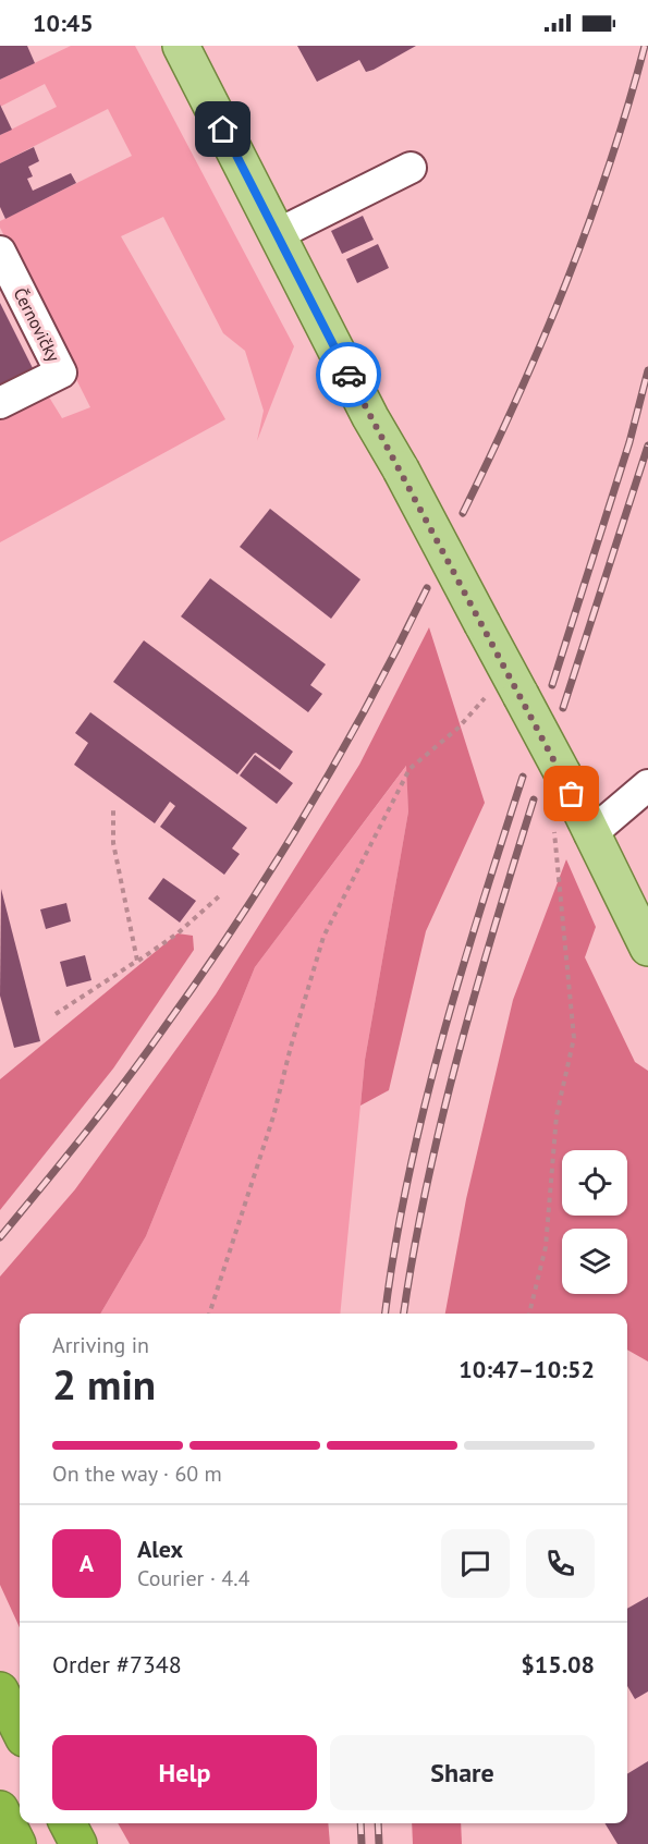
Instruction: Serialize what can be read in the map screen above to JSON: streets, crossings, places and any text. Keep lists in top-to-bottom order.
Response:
{
  "streets": {
    "street": ["Černovičky"]
  },
  "page": {
    "status": "10:45",
    "heading": ["2 min", "Arriving in", "10:47–10:52"],
    "panel": [
      "Alex",
      "Courier · 4.4",
      "Order #7348",
      "$15.08"
    ],
    "bar": "On the way · 60 m",
    "round": "A",
    "buttons": ["Help", "Share"]
  }
}
